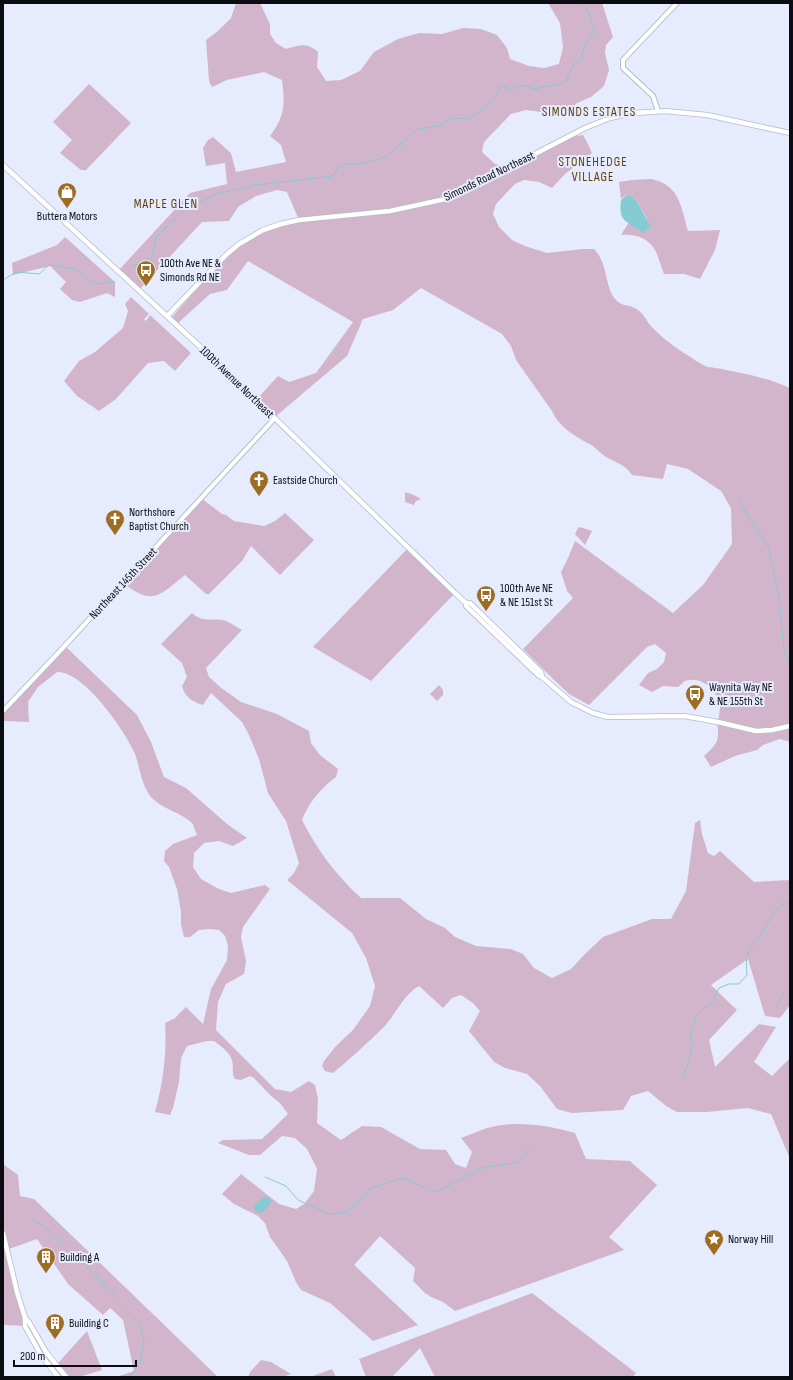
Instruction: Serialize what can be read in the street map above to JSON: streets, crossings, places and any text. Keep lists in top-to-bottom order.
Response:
{
  "streets": {
    "main road": ["Simonds Road Northeast", "100th Avenue Northeast"],
    "street": ["Northeast 145th Street"]
  },
  "crossings": [
    ["Simonds Road Northeast", "100th Avenue Northeast"],
    ["100th Avenue Northeast", "Northeast 145th Street"]
  ],
  "districts": ["SIMONDS ESTATES", "STONEHEDGE VILLAGE", "MAPLE GLEN"],
  "places": {
    "shop": ["Buttera Motors"],
    "bus stop": ["100th Ave NE & Simonds Rd NE", "100th Ave NE & NE 151st St", "Waynita Way NE & NE 155th St"],
    "church": ["Eastside Church", "Northshore Baptist Church"],
    "place": ["Norway Hill"],
    "building": ["Building A", "Building C"]
  },
  "scale_bar": "200 m"
}
